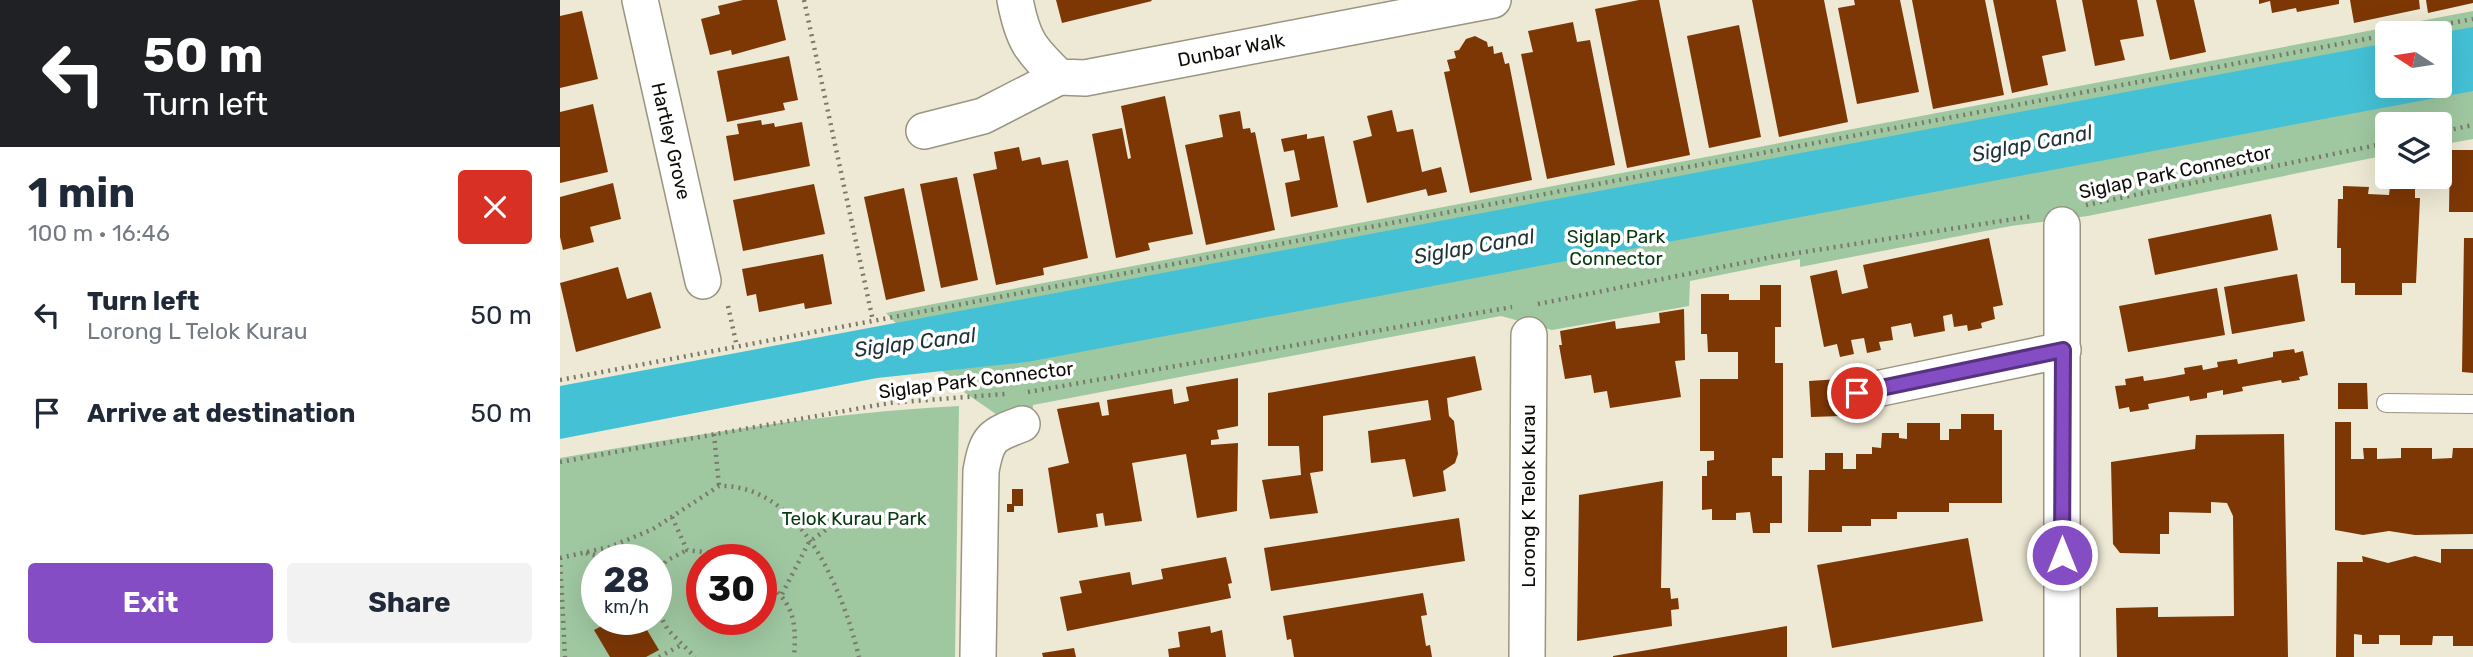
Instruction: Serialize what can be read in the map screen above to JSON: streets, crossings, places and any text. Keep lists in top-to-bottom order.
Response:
{
  "streets": {
    "street": ["Dunbar Walk", "Hartley Grove", "Lorong K Telok Kurau"],
    "path": ["Siglap Park Connector"]
  },
  "crossings": [
    ["Siglap Park Connector", "Lorong K Telok Kurau"]
  ],
  "water": ["Siglap Canal"],
  "parks": ["Siglap Park Connector", "Telok Kurau Park"],
  "north": "left",
  "page": {
    "turn": ["50 m", "Turn left"],
    "heading": ["1 min", "100 m · 16:46"],
    "list": [
      {
        "name": "Turn left",
        "note": "Lorong L Telok Kurau",
        "value": "50 m"
      },
      {
        "name": "Arrive at destination",
        "value": "50 m"
      }
    ],
    "speed": "28 km/h",
    "limit": "30",
    "buttons": ["Exit", "Share"]
  }
}
